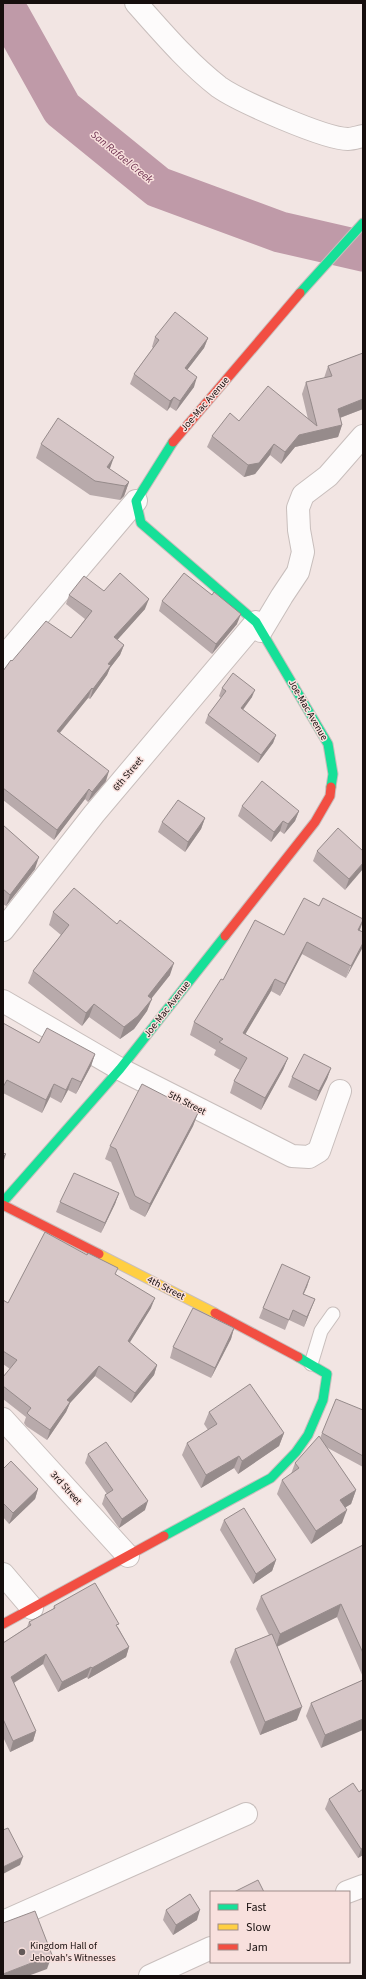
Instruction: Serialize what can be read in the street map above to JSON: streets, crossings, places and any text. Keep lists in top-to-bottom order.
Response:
{
  "streets": {
    "street": [
      "Joe-Mac Avenue",
      "6th Street",
      "5th Street",
      "4th Street",
      "3rd Street"
    ]
  },
  "crossings": [
    ["Joe-Mac Avenue", "6th Street"],
    ["Joe-Mac Avenue", "5th Street"],
    ["Joe-Mac Avenue", "4th Street"],
    ["4th Street", "3rd Street"]
  ],
  "water": ["San Rafael Creek"],
  "places": ["Kingdom Hall of Jehovah's Witnesses"],
  "legend": ["Fast", "Slow", "Jam"]
}
